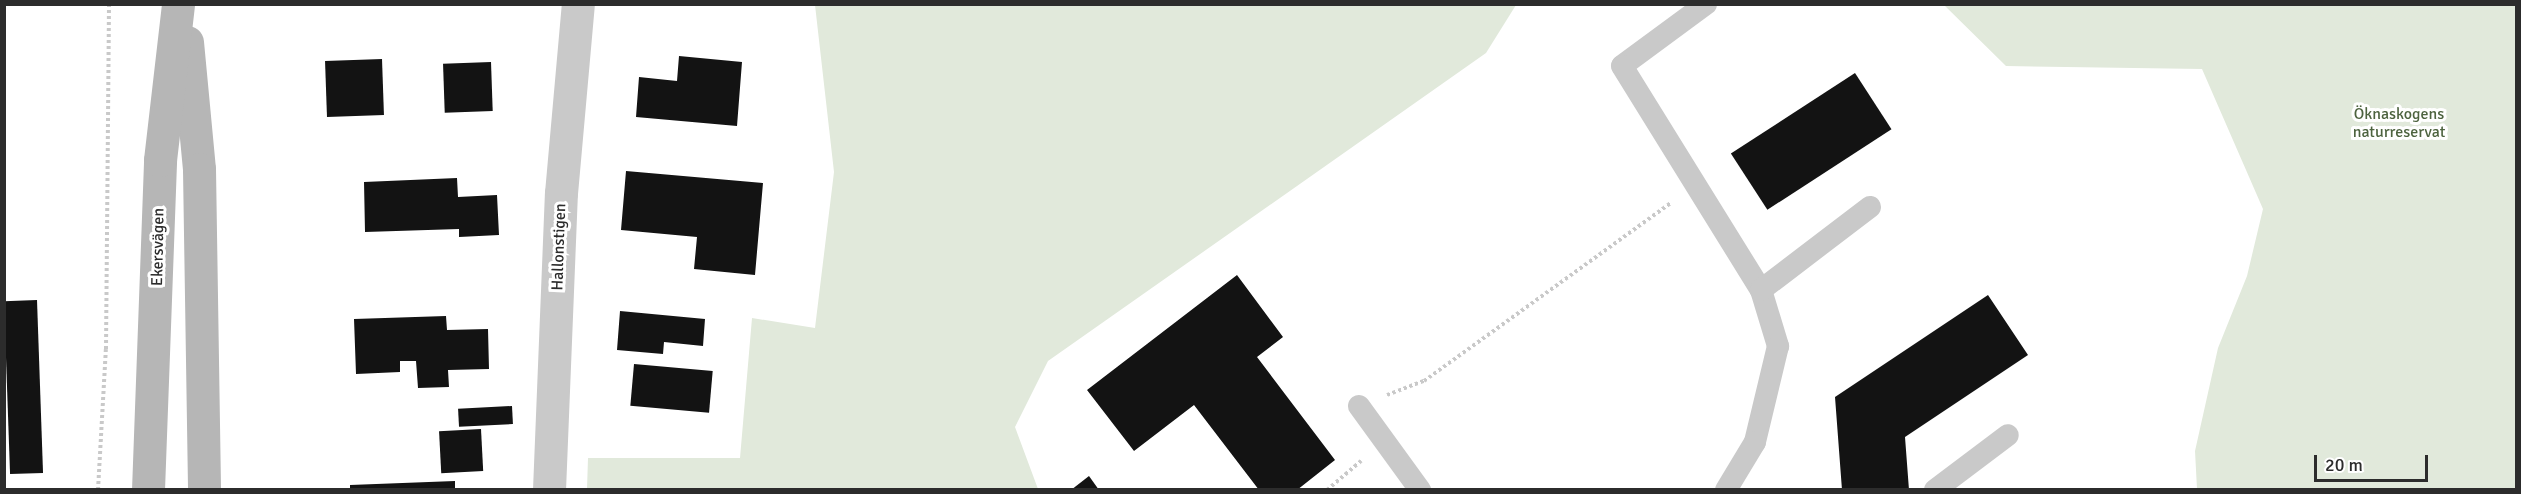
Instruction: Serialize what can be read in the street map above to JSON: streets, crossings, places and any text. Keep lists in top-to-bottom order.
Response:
{
  "streets": {
    "main road": ["Ekersvägen"],
    "street": ["Hallonstigen"]
  },
  "parks": ["Öknaskogens naturreservat"],
  "scale_bar": "20 m"
}
